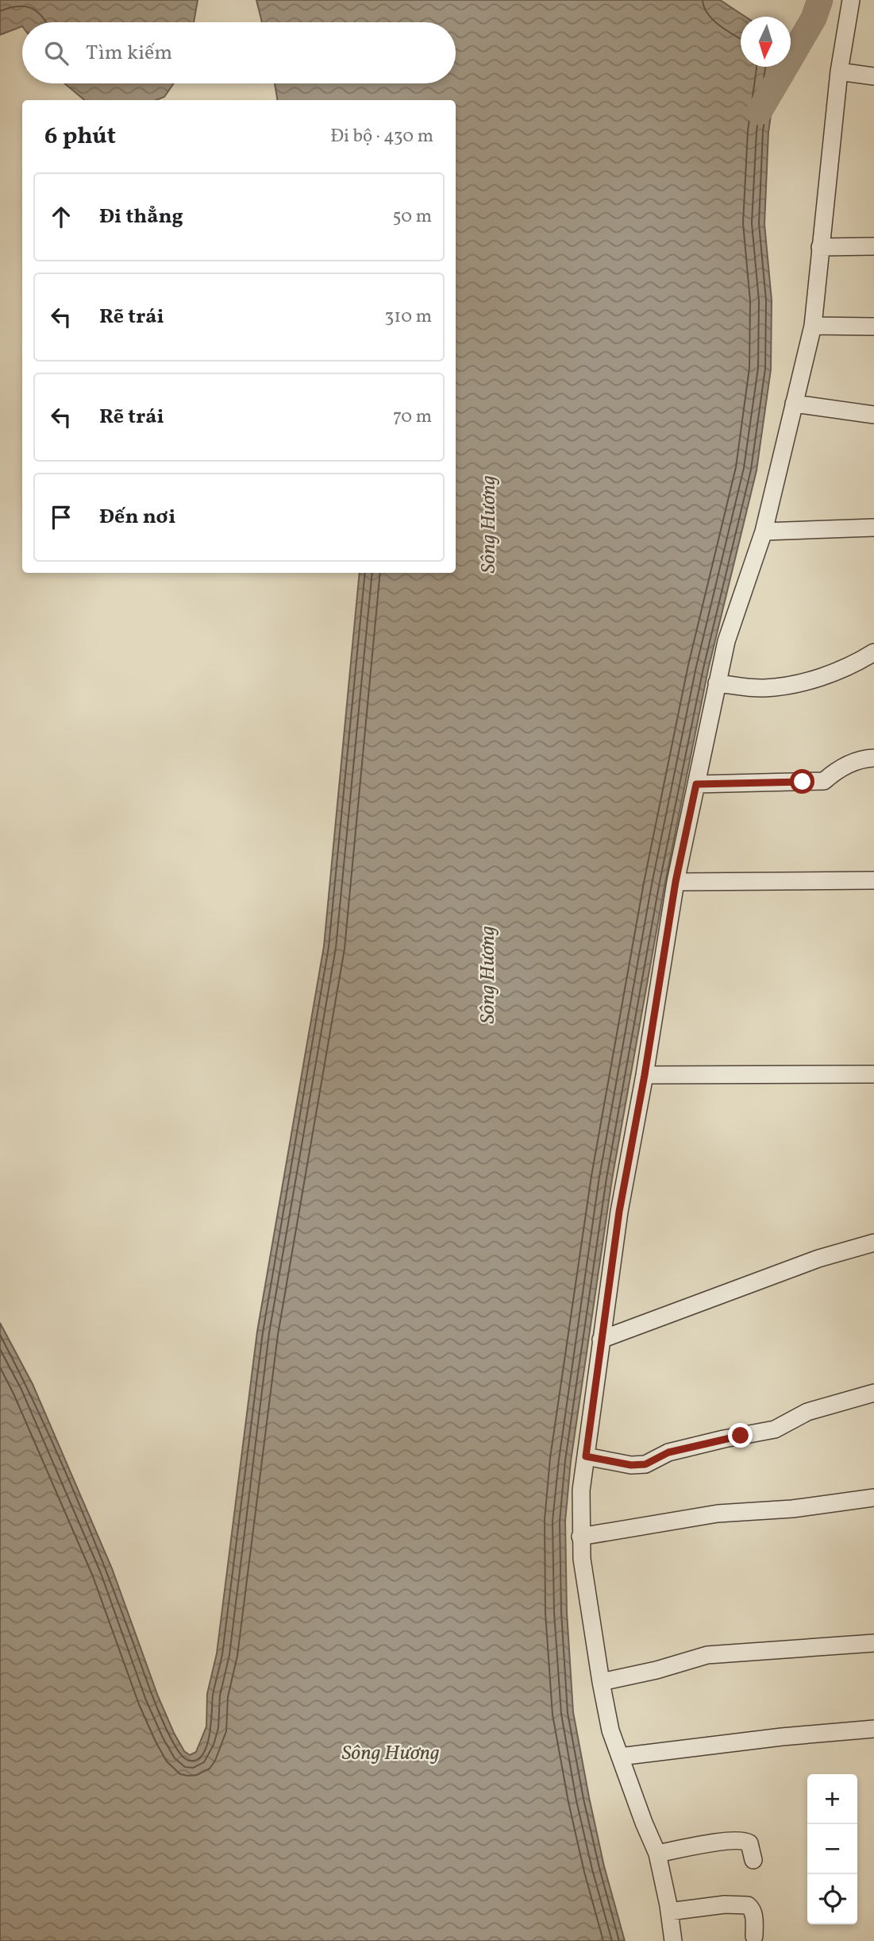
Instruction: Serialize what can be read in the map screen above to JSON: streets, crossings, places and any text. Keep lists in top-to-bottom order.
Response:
{
  "water": ["Sông Hương"],
  "north": "bottom",
  "page": {
    "search": "Tìm kiếm",
    "heading": ["6 phút", "Đi bộ · 430 m"],
    "list": [
      ["Đi thẳng", "50 m"],
      ["Rẽ trái", "310 m"],
      ["Rẽ trái", "70 m"],
      "Đến nơi"
    ],
    "map_buttons": ["+", "−"]
  }
}
